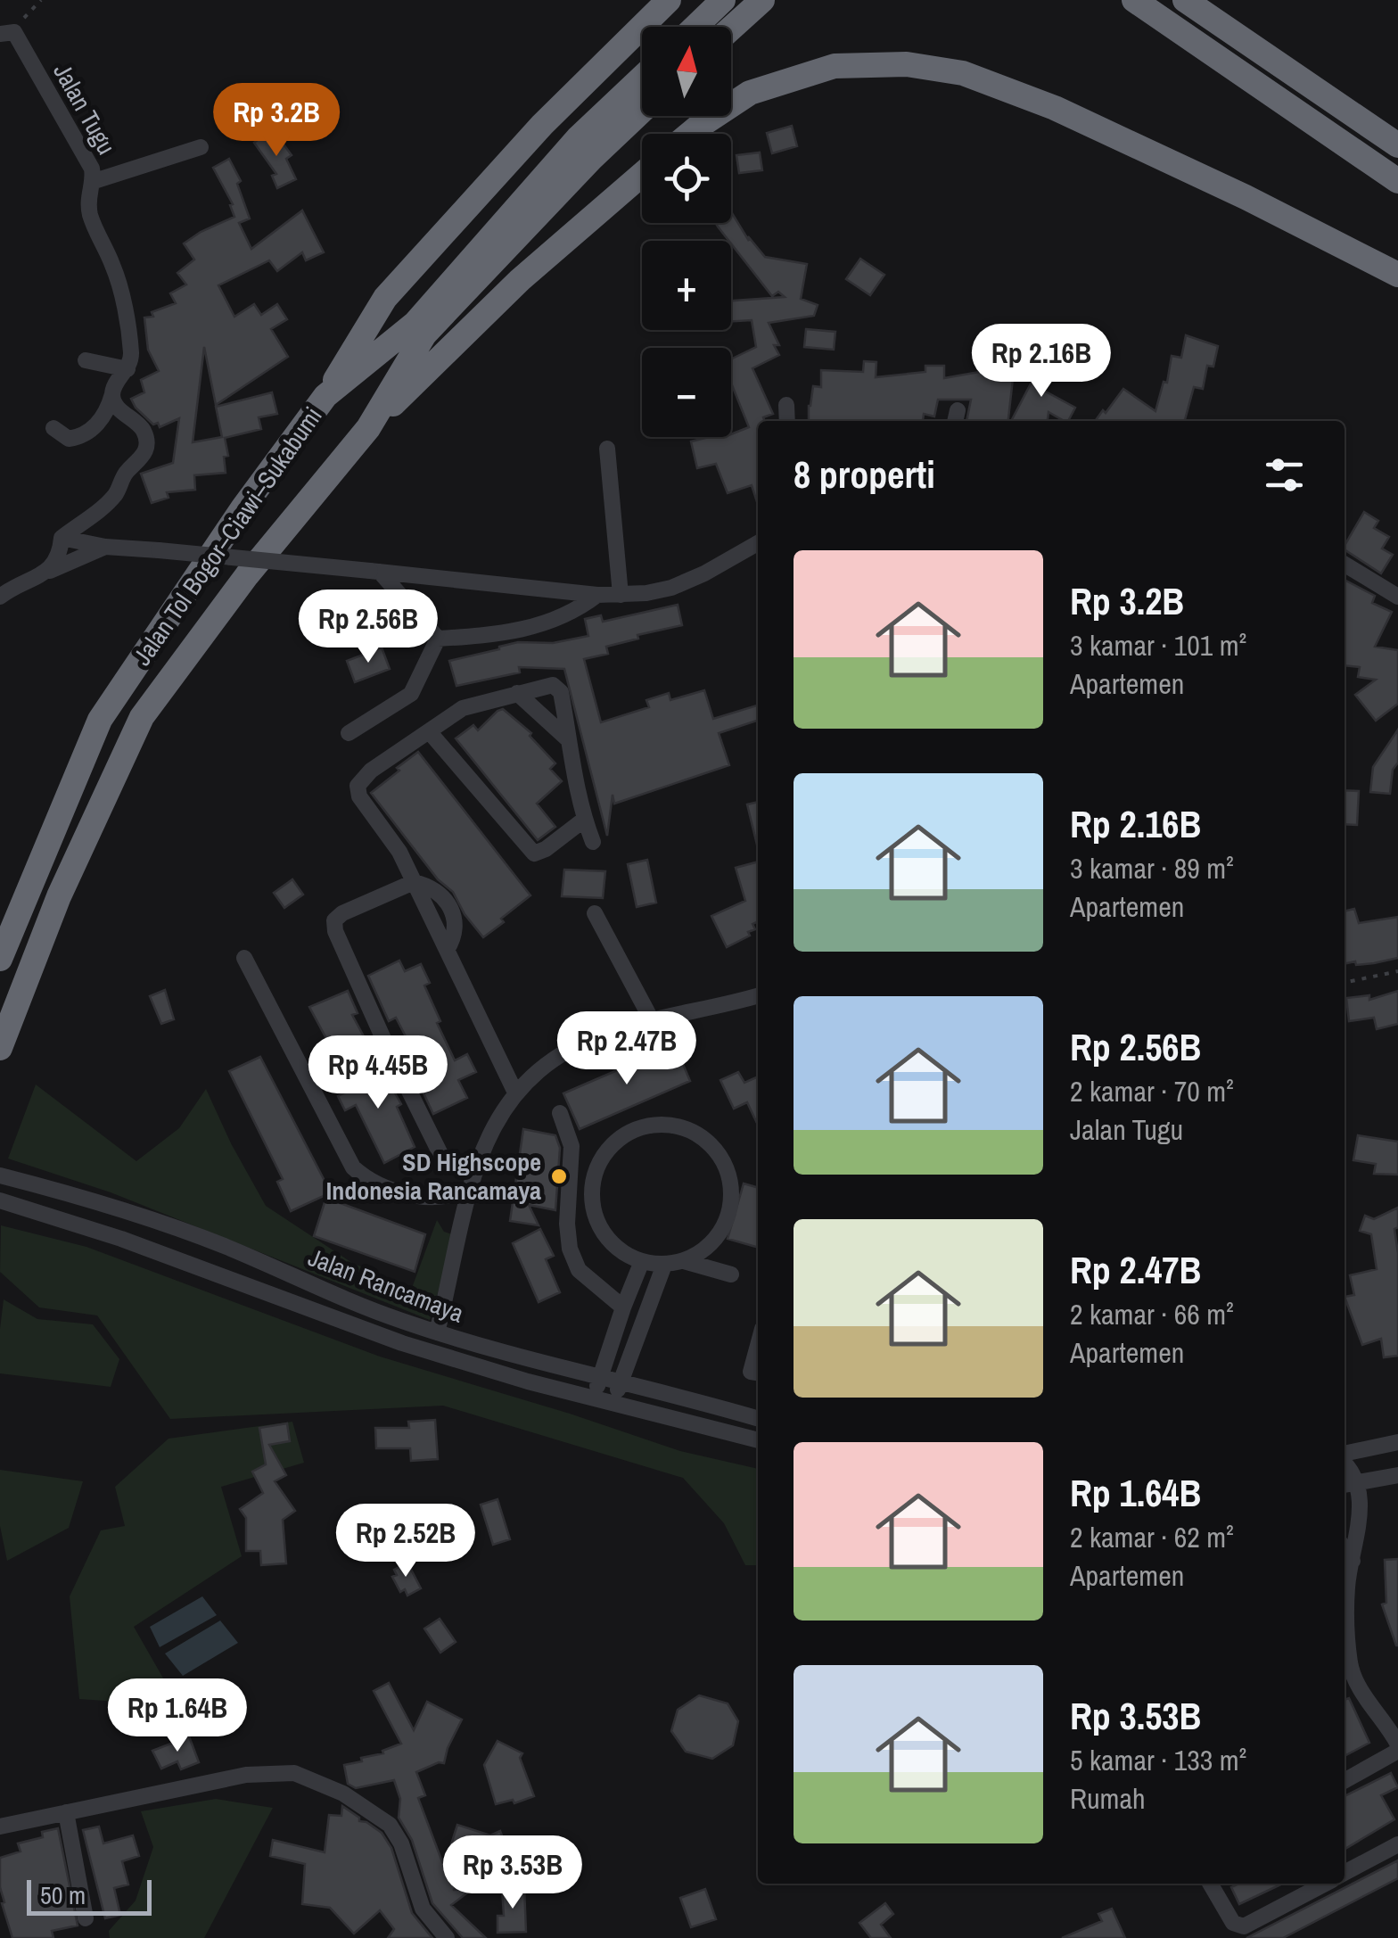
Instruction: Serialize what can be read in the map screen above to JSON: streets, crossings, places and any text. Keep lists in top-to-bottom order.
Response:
{
  "streets": {
    "highway": ["Jalan Tol Bogor–Ciawi–Sukabumi"],
    "street": ["Jalan Tugu", "Jalan Rancamaya"]
  },
  "places": ["SD Highscope Indonesia Rancamaya"],
  "scale_bar": "50 m",
  "north": "top",
  "page": {
    "map_buttons": ["+", "−"],
    "price": [
      "Rp 3.2B",
      "Rp 2.16B",
      "Rp 2.56B",
      "Rp 2.47B",
      "Rp 4.45B",
      "Rp 2.52B",
      "Rp 1.64B",
      "Rp 3.53B"
    ],
    "heading": "8 properti",
    "list": [
      {
        "name": "Rp 3.2B",
        "note": "3 kamar · 101 m² · Apartemen"
      },
      {
        "name": "Rp 2.16B",
        "note": "3 kamar · 89 m² · Apartemen"
      },
      {
        "name": "Rp 2.56B",
        "note": "2 kamar · 70 m² · Jalan Tugu"
      },
      {
        "name": "Rp 2.47B",
        "note": "2 kamar · 66 m² · Apartemen"
      },
      {
        "name": "Rp 1.64B",
        "note": "2 kamar · 62 m² · Apartemen"
      },
      {
        "name": "Rp 3.53B",
        "note": "5 kamar · 133 m² · Rumah"
      }
    ],
    "scale": "50 m"
  }
}
